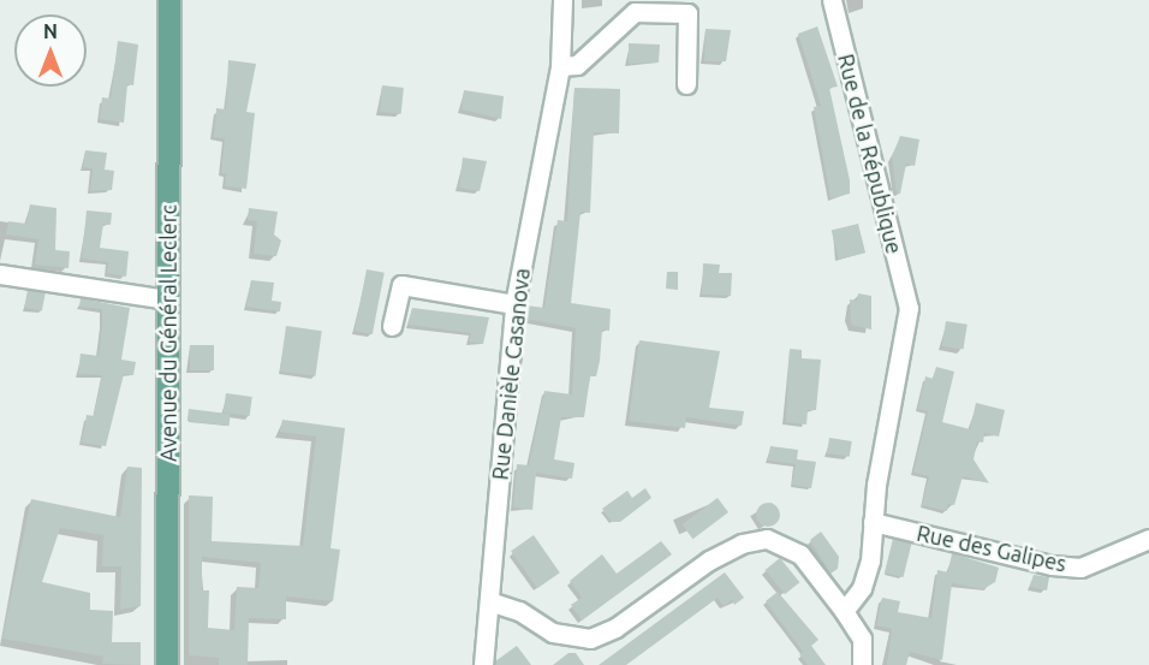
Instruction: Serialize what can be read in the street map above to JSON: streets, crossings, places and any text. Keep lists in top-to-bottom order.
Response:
{
  "streets": {
    "main road": ["Avenue du Général Leclerc"],
    "street": ["Rue de la République", "Rue Danièle Casanova", "Rue des Galipes"]
  },
  "crossings": [
    ["Rue de la République", "Rue des Galipes"]
  ],
  "north": "top"
}
